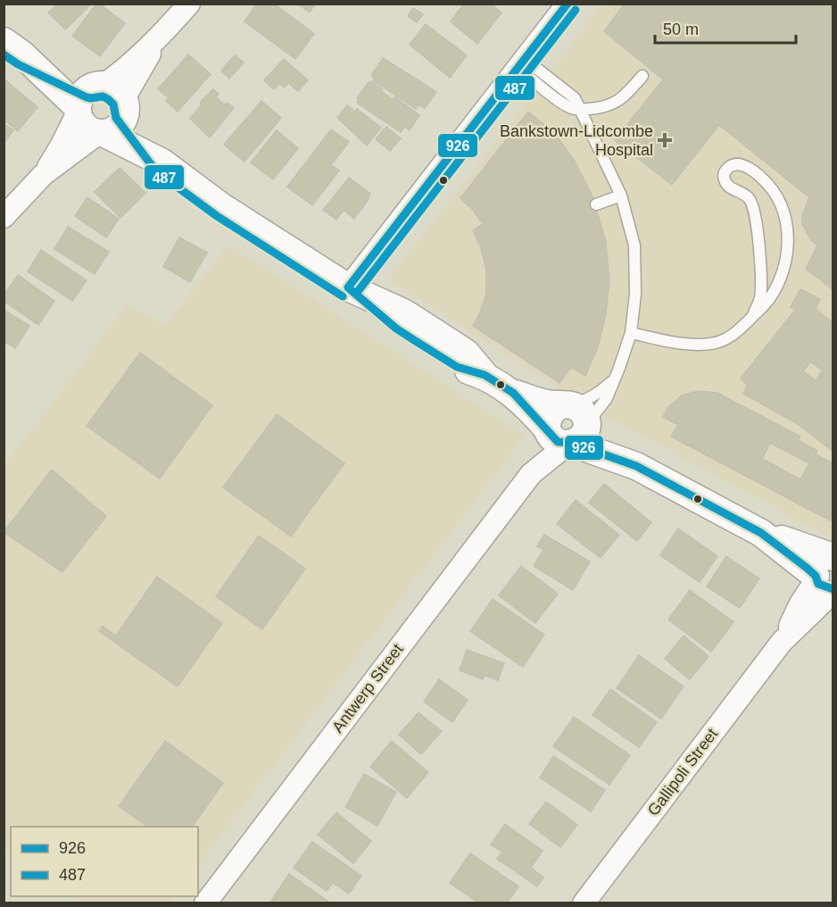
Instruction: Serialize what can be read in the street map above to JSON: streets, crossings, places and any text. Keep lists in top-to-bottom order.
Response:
{
  "streets": {
    "street": ["Antwerp Street", "Gallipoli Street"]
  },
  "places": {
    "health": ["Bankstown-Lidcombe Hospital"]
  },
  "lines": ["transit line 926", "transit line 487"],
  "legend": ["926", "487"],
  "scale_bar": "50 m"
}
